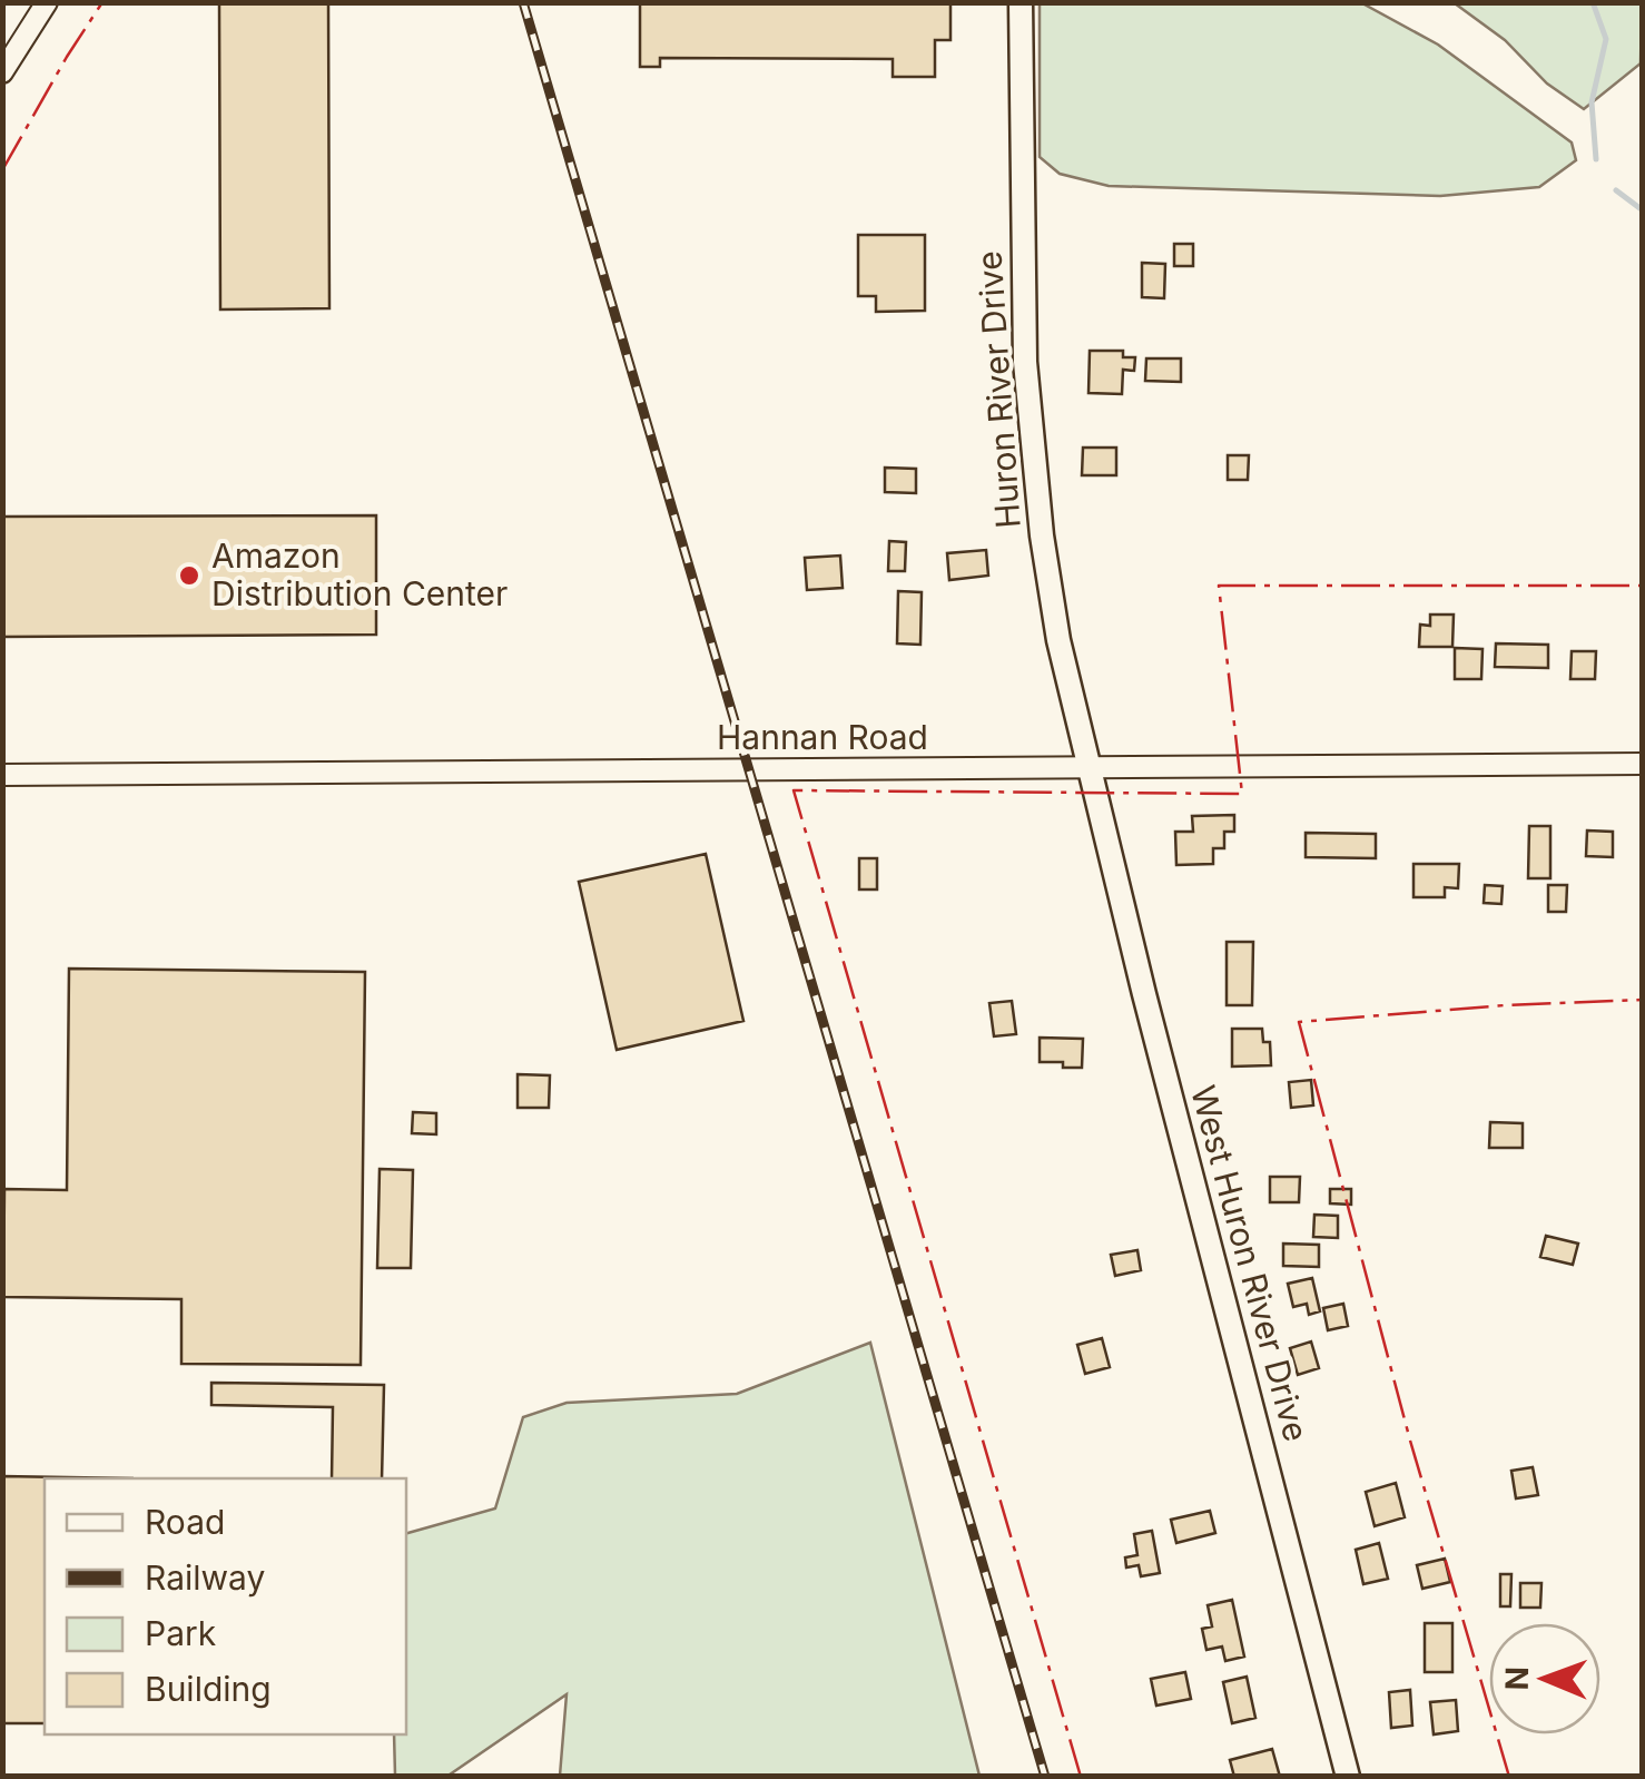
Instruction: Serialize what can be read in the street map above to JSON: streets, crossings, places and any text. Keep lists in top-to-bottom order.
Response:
{
  "streets": {
    "main road": ["Huron River Drive", "West Huron River Drive"],
    "street": ["Hannan Road"]
  },
  "crossings": [
    ["Huron River Drive", "Hannan Road"],
    ["Huron River Drive", "West Huron River Drive"],
    ["Hannan Road", "West Huron River Drive"]
  ],
  "places": ["Amazon Distribution Center"],
  "legend": [
    "Road",
    "Railway",
    "Park",
    "Building"
  ],
  "north": "left"
}
